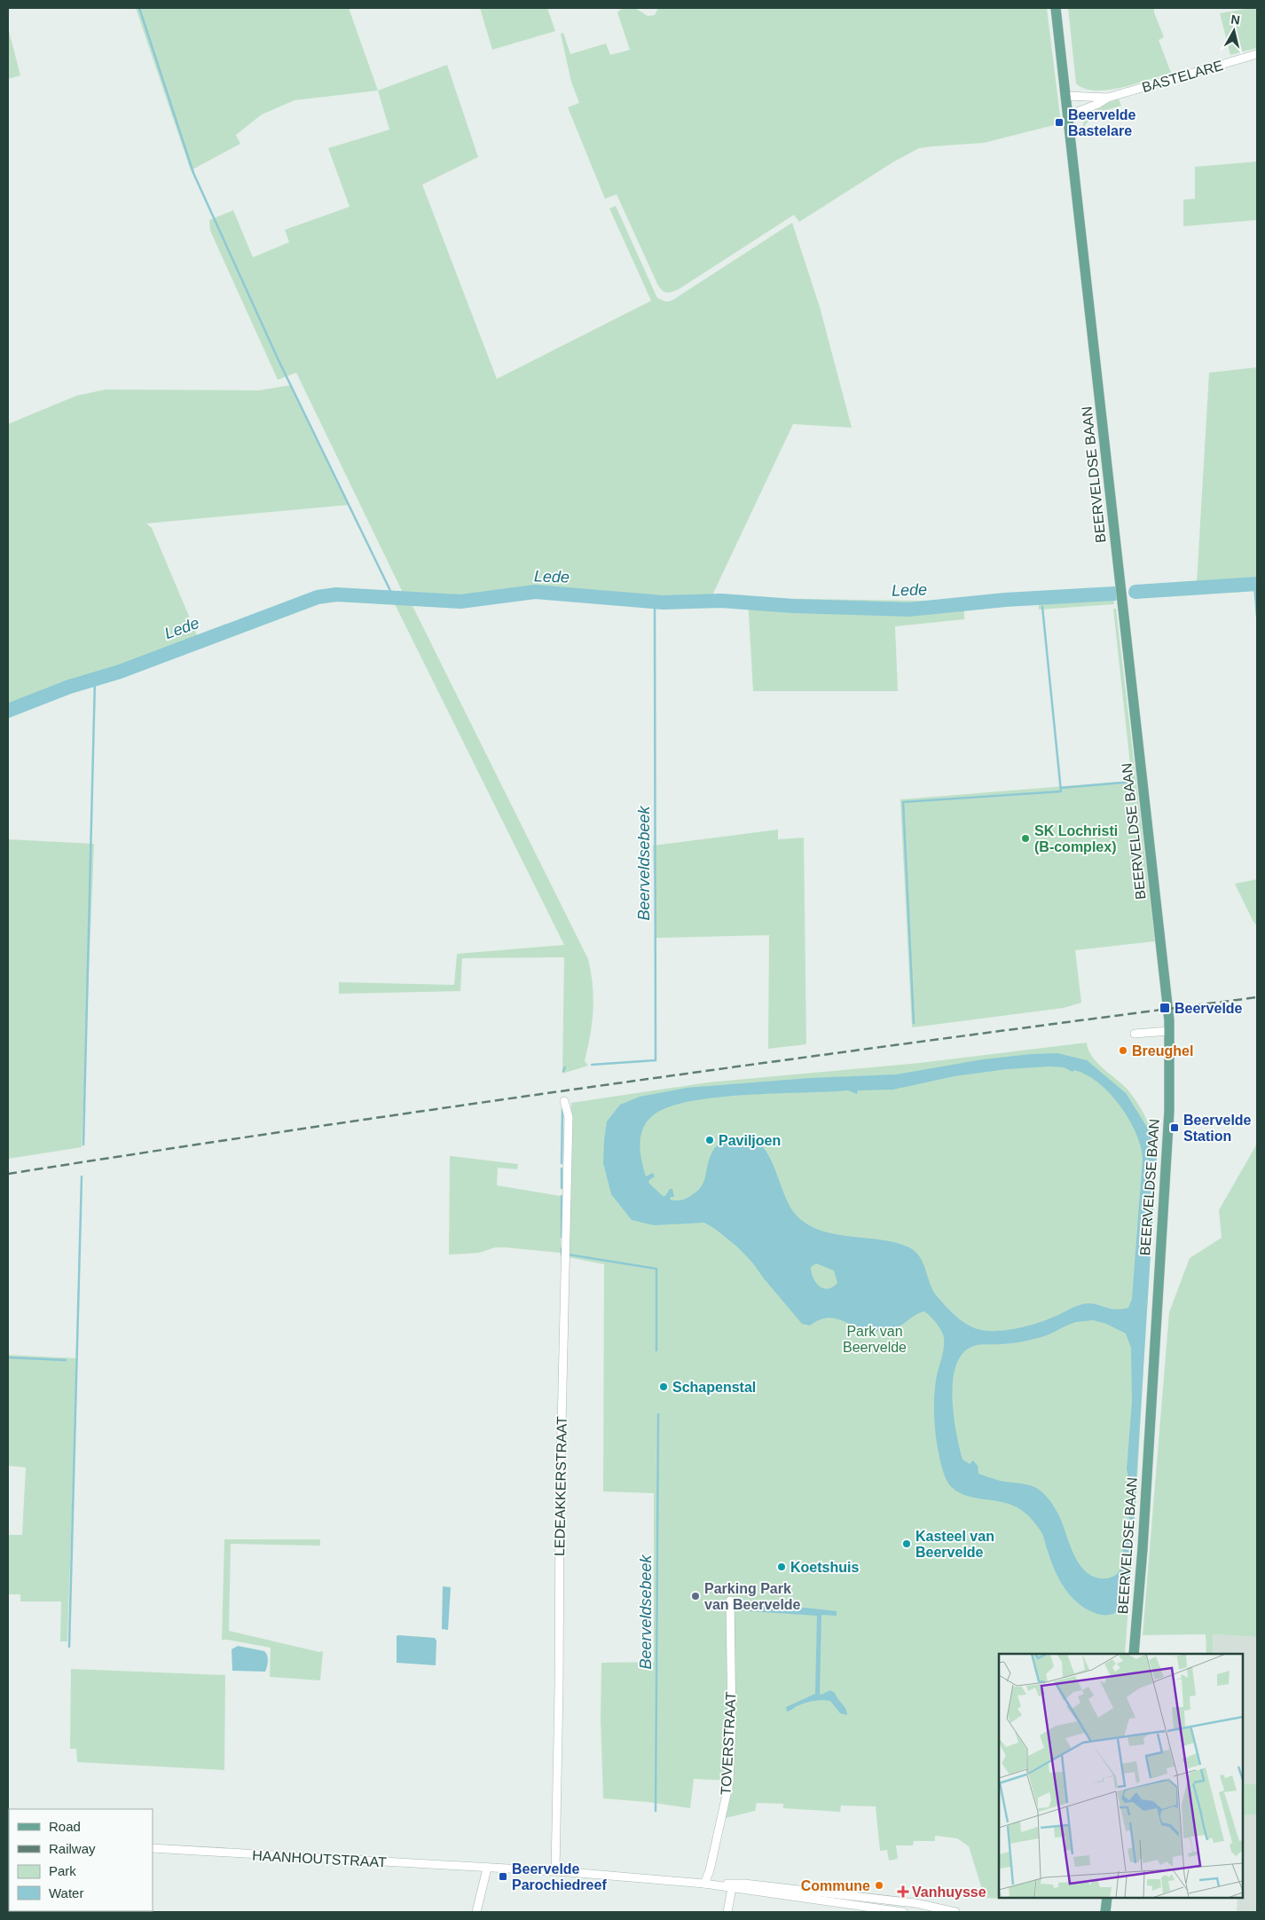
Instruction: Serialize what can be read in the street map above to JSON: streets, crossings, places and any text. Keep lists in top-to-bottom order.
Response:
{
  "streets": {
    "main road": ["BEERVELDSE BAAN"],
    "street": [
      "BASTELARE",
      "LEDEAKKERSTRAAT",
      "TOVERSTRAAT",
      "HAANHOUTSTRAAT"
    ]
  },
  "crossings": [
    ["BASTELARE", "BEERVELDSE BAAN"],
    ["LEDEAKKERSTRAAT", "HAANHOUTSTRAAT"],
    ["TOVERSTRAAT", "HAANHOUTSTRAAT"]
  ],
  "water": ["Lede", "Beerveldsebeek"],
  "parks": ["Park van Beervelde"],
  "places": {
    "transit": [
      "Beervelde Bastelare",
      "Beervelde",
      "Beervelde Station",
      "Beervelde Parochiedreef"
    ],
    "other": [
      "SK Lochristi (B-complex)",
      "Breughel",
      "Paviljoen",
      "Schapenstal",
      "Kasteel van Beervelde",
      "Koetshuis",
      "Parking Park van Beervelde",
      "Commune"
    ],
    "health": ["Vanhuysse"]
  },
  "legend": [
    "Road",
    "Railway",
    "Park",
    "Water"
  ],
  "north": "top"
}
